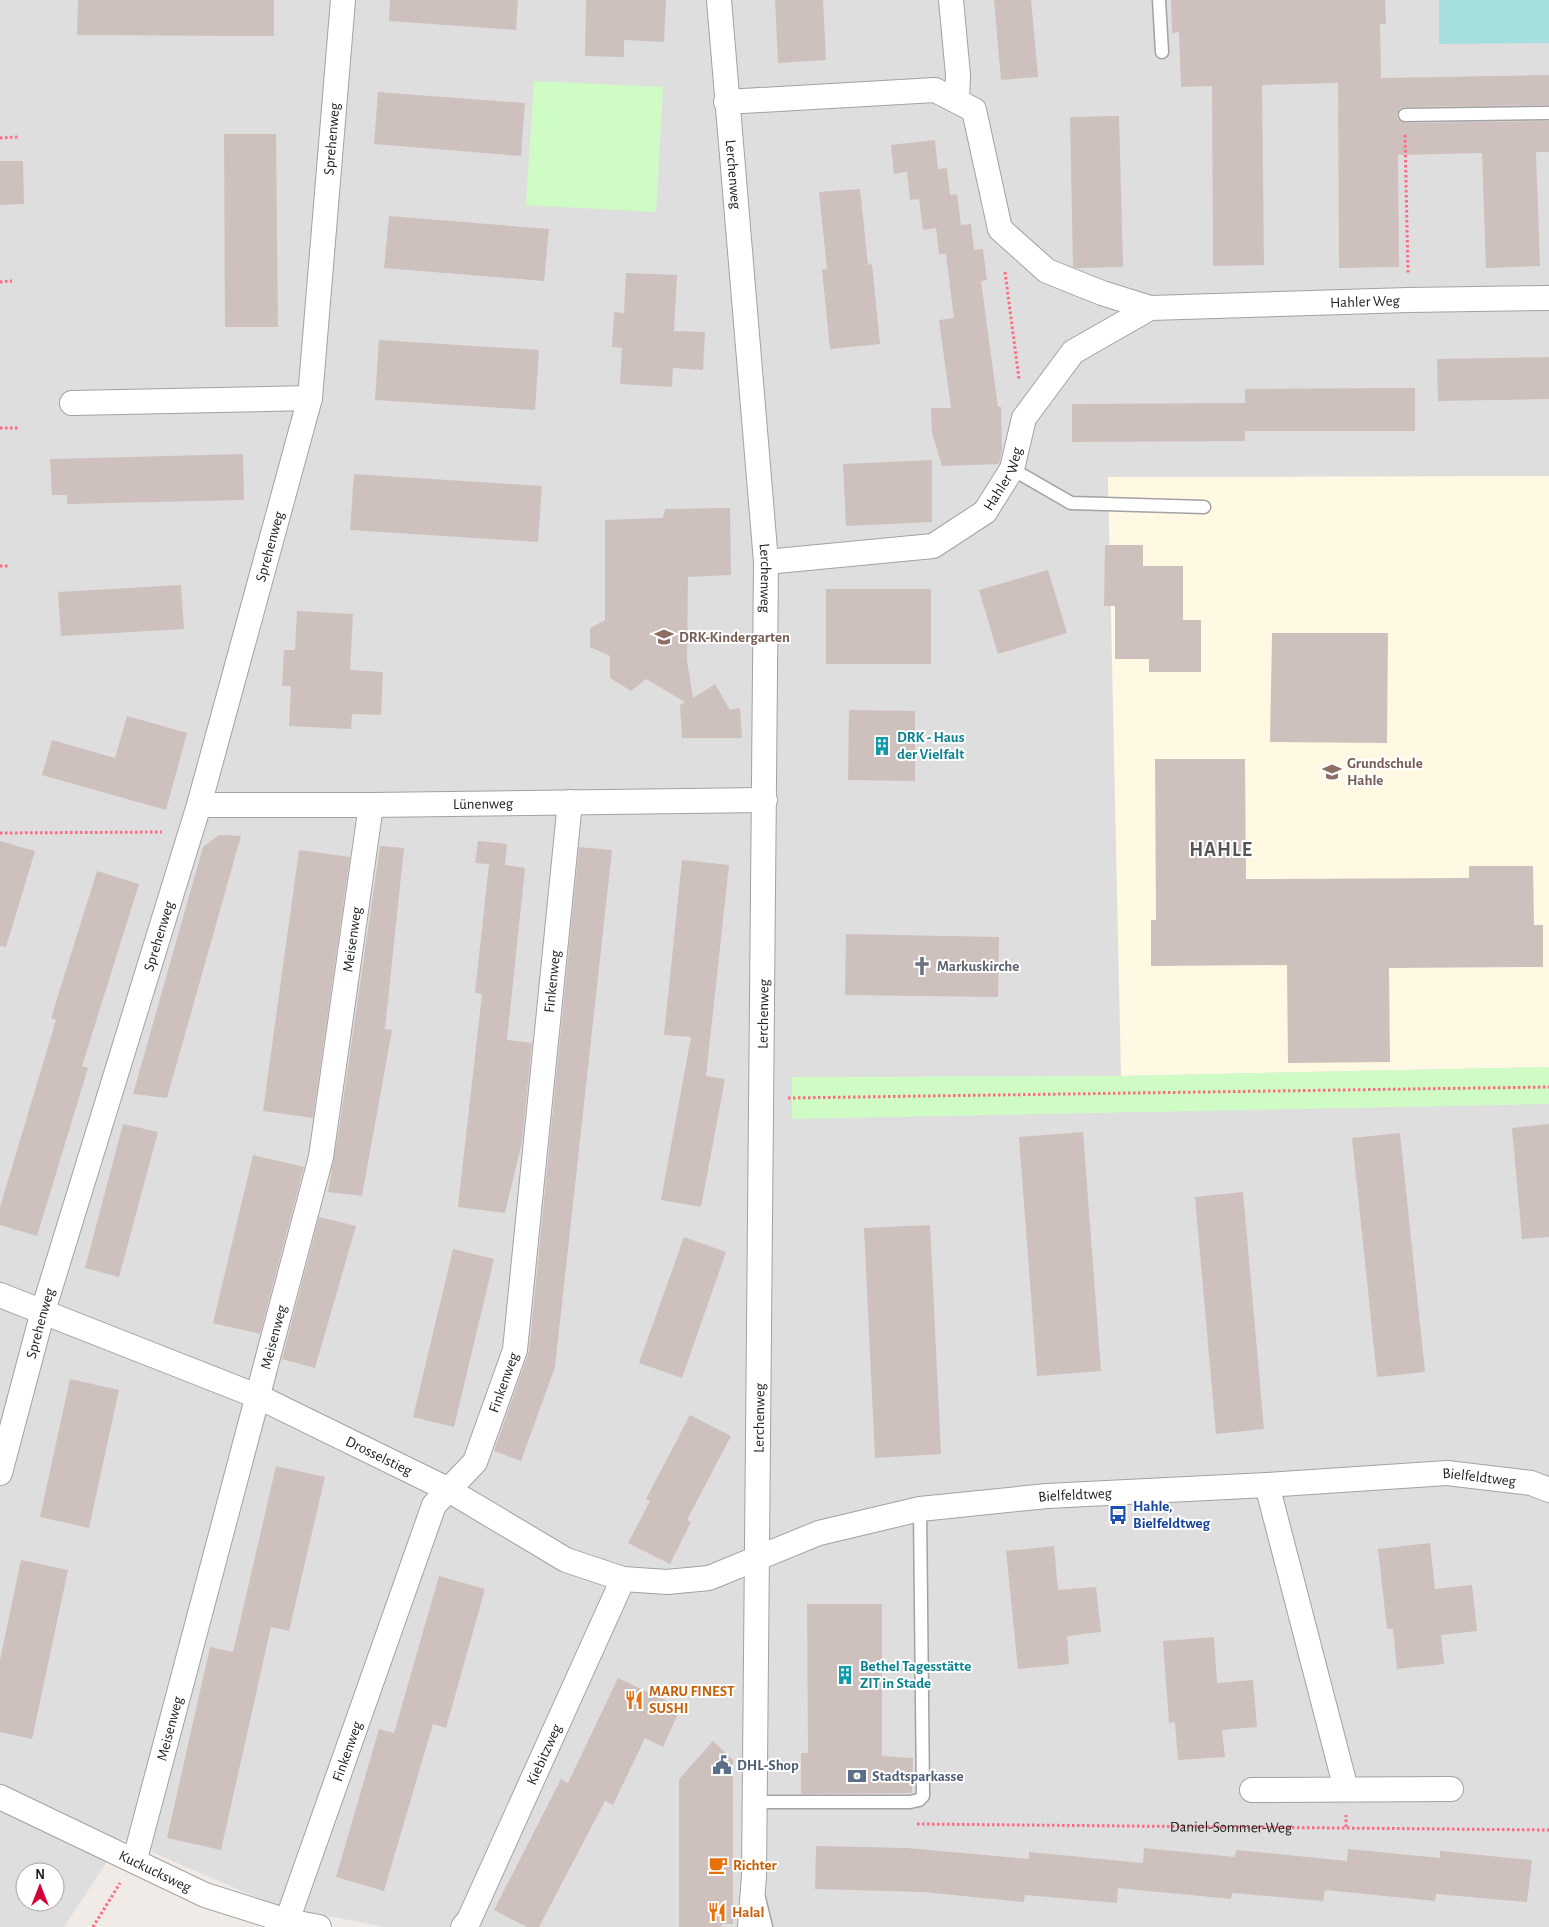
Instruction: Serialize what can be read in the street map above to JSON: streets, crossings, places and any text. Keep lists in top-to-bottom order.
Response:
{
  "streets": {
    "street": [
      "Sprehenweg",
      "Lerchenweg",
      "Hahler Weg",
      "Lünenweg",
      "Meisenweg",
      "Finkenweg",
      "Drosselstieg",
      "Bielfeldtweg",
      "Kiebitzweg",
      "Kuckucksweg"
    ],
    "path": ["Daniel-Sommer-Weg"]
  },
  "crossings": [
    ["Sprehenweg", "Lünenweg"],
    ["Sprehenweg", "Drosselstieg"],
    ["Lerchenweg", "Hahler Weg"],
    ["Lerchenweg", "Lünenweg"],
    ["Lerchenweg", "Drosselstieg"],
    ["Lerchenweg", "Bielfeldtweg"],
    ["Lünenweg", "Meisenweg"],
    ["Lünenweg", "Finkenweg"],
    ["Meisenweg", "Drosselstieg"],
    ["Meisenweg", "Kuckucksweg"],
    ["Finkenweg", "Drosselstieg"],
    ["Finkenweg", "Kuckucksweg"],
    ["Drosselstieg", "Bielfeldtweg"],
    ["Drosselstieg", "Kiebitzweg"]
  ],
  "districts": ["HAHLE"],
  "places": {
    "school or university": ["DRK-Kindergarten", "Grundschule Hahle"],
    "building": ["DRK - Haus der Vielfalt", "Bethel Tagesstätte ZIT in Stade"],
    "church": ["Markuskirche"],
    "bus stop": ["Hahle, Bielfeldtweg"],
    "restaurant": ["MARU FINEST SUSHI", "Halal"],
    "public building": ["DHL-Shop"],
    "bank": ["Stadtsparkasse"],
    "cafe": ["Richter"]
  },
  "north": "top"
}
